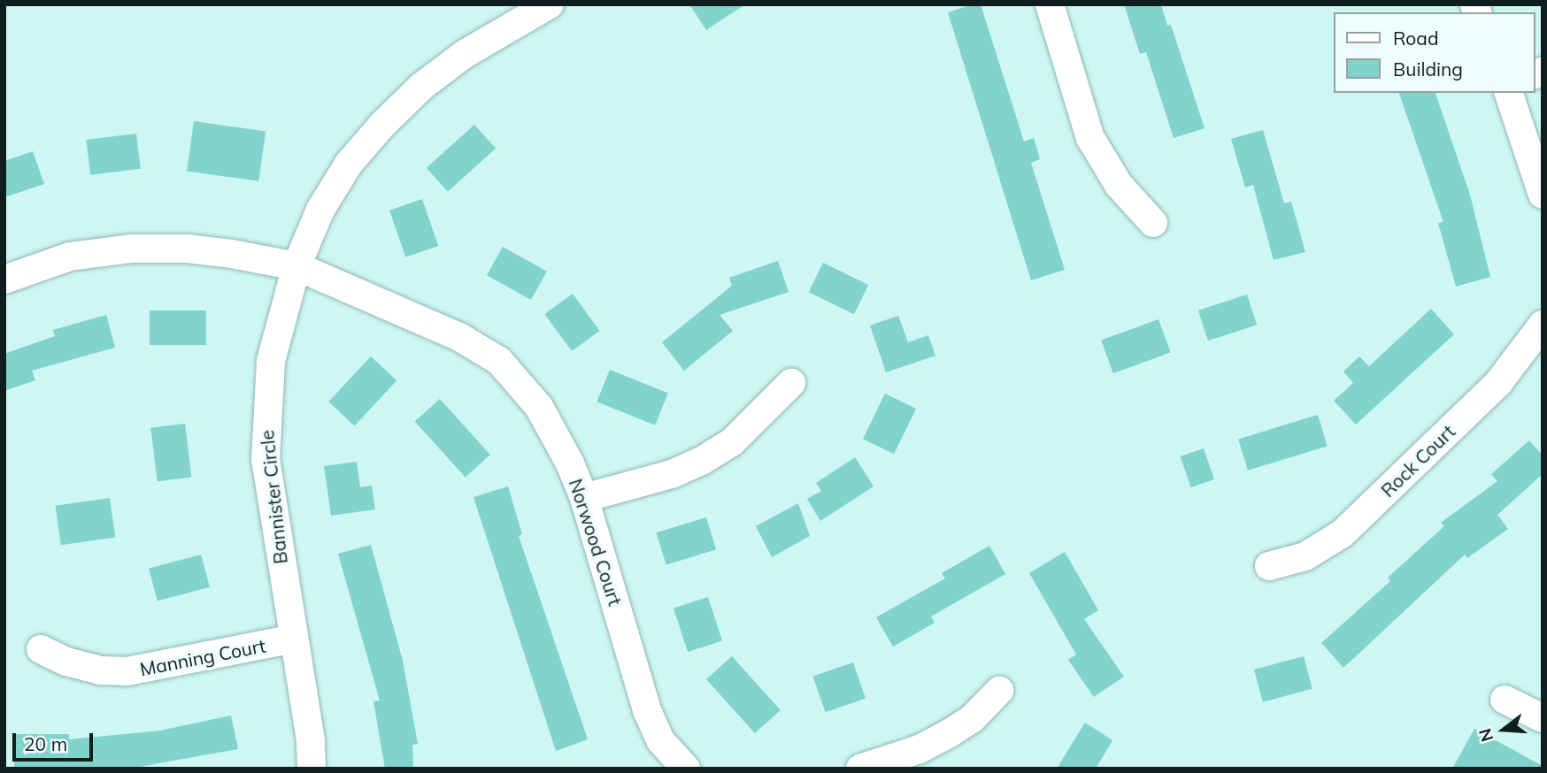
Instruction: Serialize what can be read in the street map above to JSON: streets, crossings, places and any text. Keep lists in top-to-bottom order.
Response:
{
  "streets": {
    "street": [
      "Rock Court",
      "Bannister Circle",
      "Norwood Court",
      "Manning Court"
    ]
  },
  "crossings": [
    ["Bannister Circle", "Norwood Court"],
    ["Bannister Circle", "Manning Court"]
  ],
  "legend": ["Road", "Building"],
  "scale_bar": "20 m",
  "north": "left"
}
